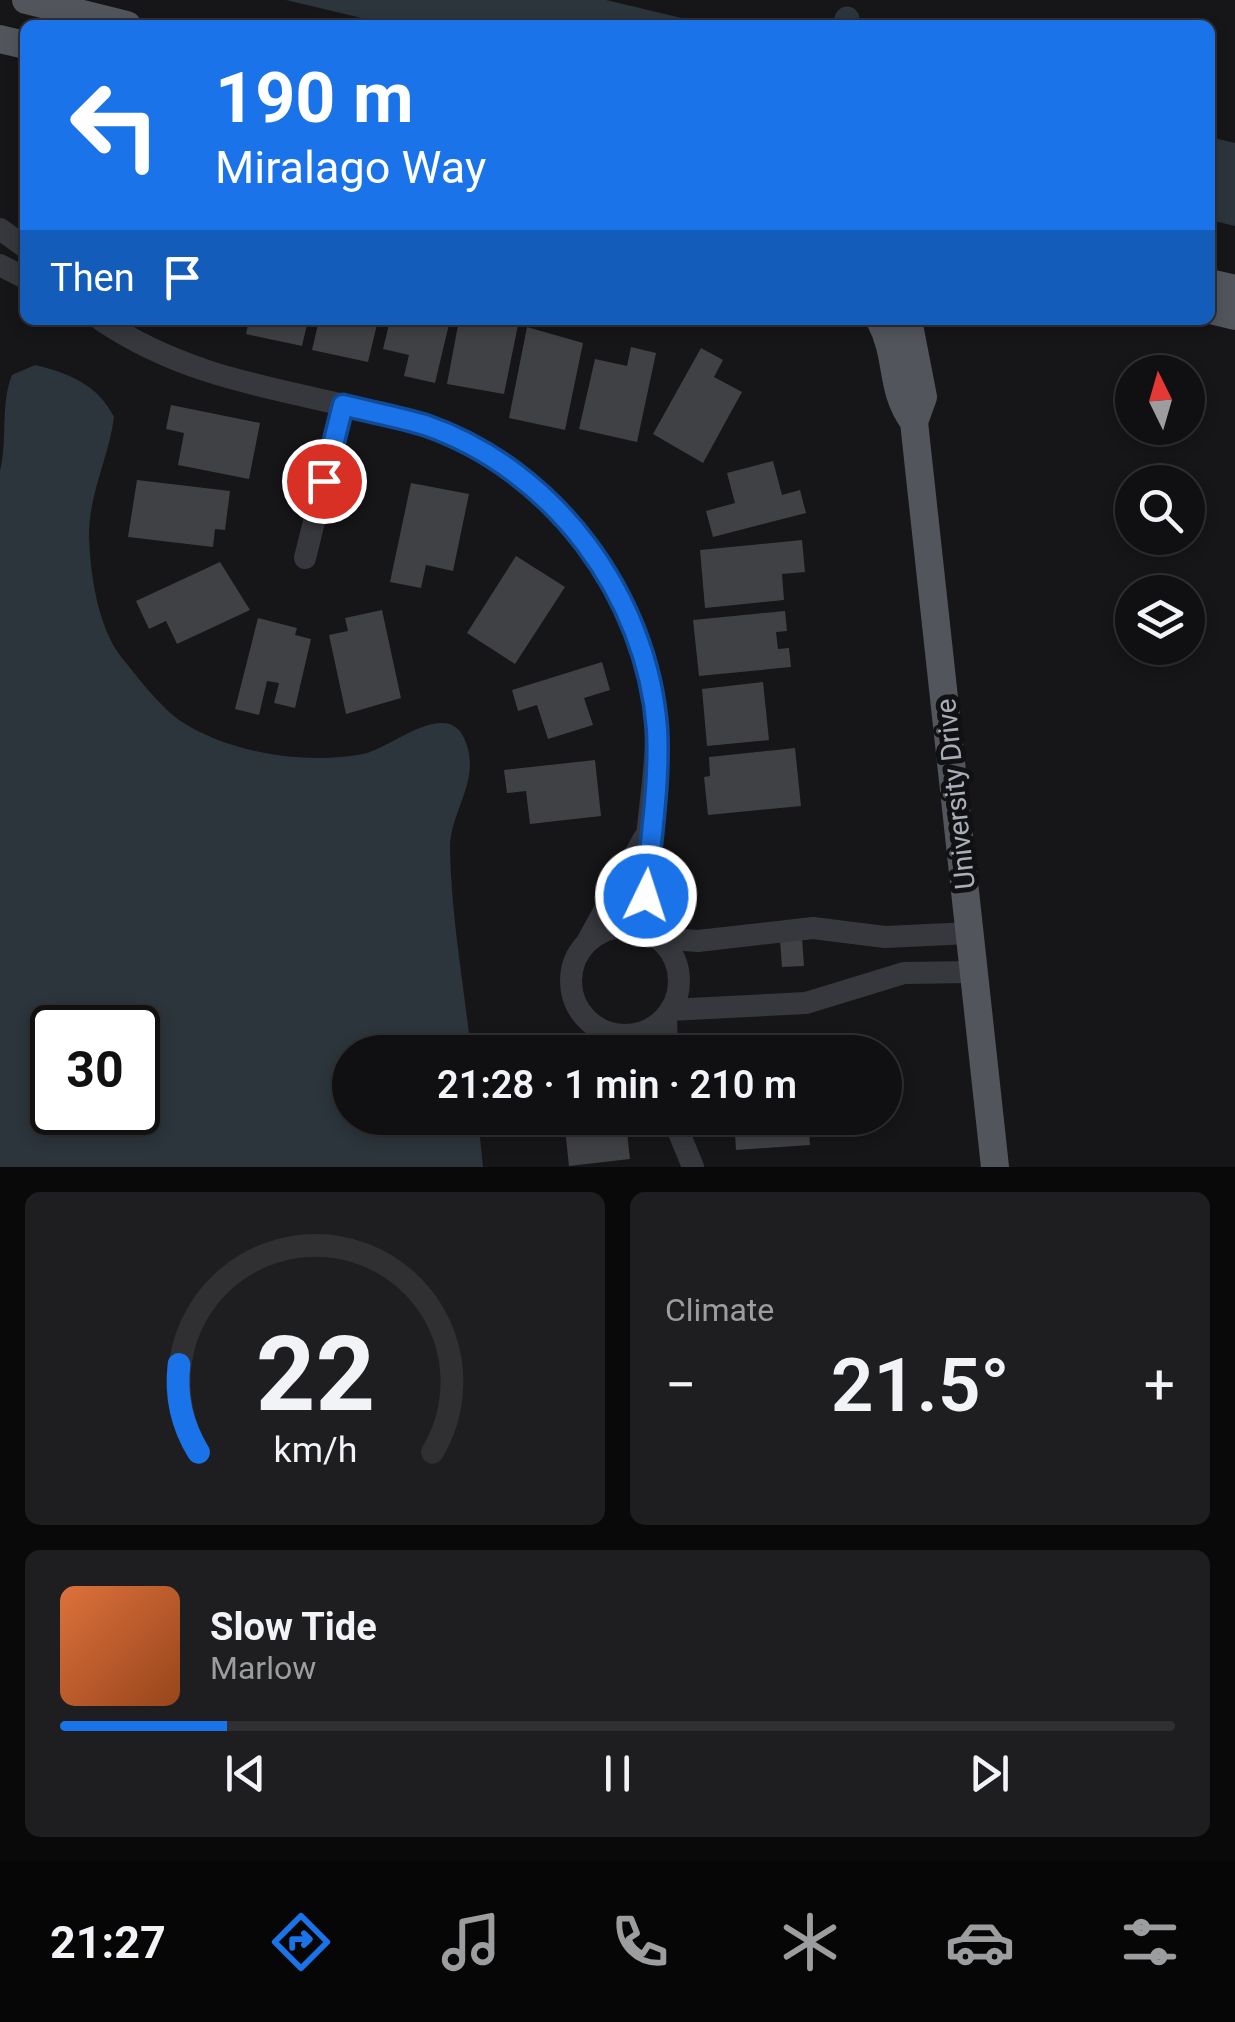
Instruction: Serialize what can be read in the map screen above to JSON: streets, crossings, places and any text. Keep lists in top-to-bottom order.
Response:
{
  "streets": {
    "main road": ["University Drive"]
  },
  "north": "top",
  "page": {
    "turn": ["190 m", "Miralago Way"],
    "then": "Then",
    "limit": "30",
    "trip": "21:28 · 1 min · 210 m",
    "tile": "Climate",
    "heat": ["−", "21.5°", "+"],
    "song": ["Slow Tide", "Marlow"],
    "tabs": "21:27",
    "gauge": ["22", "km/h"]
  }
}
